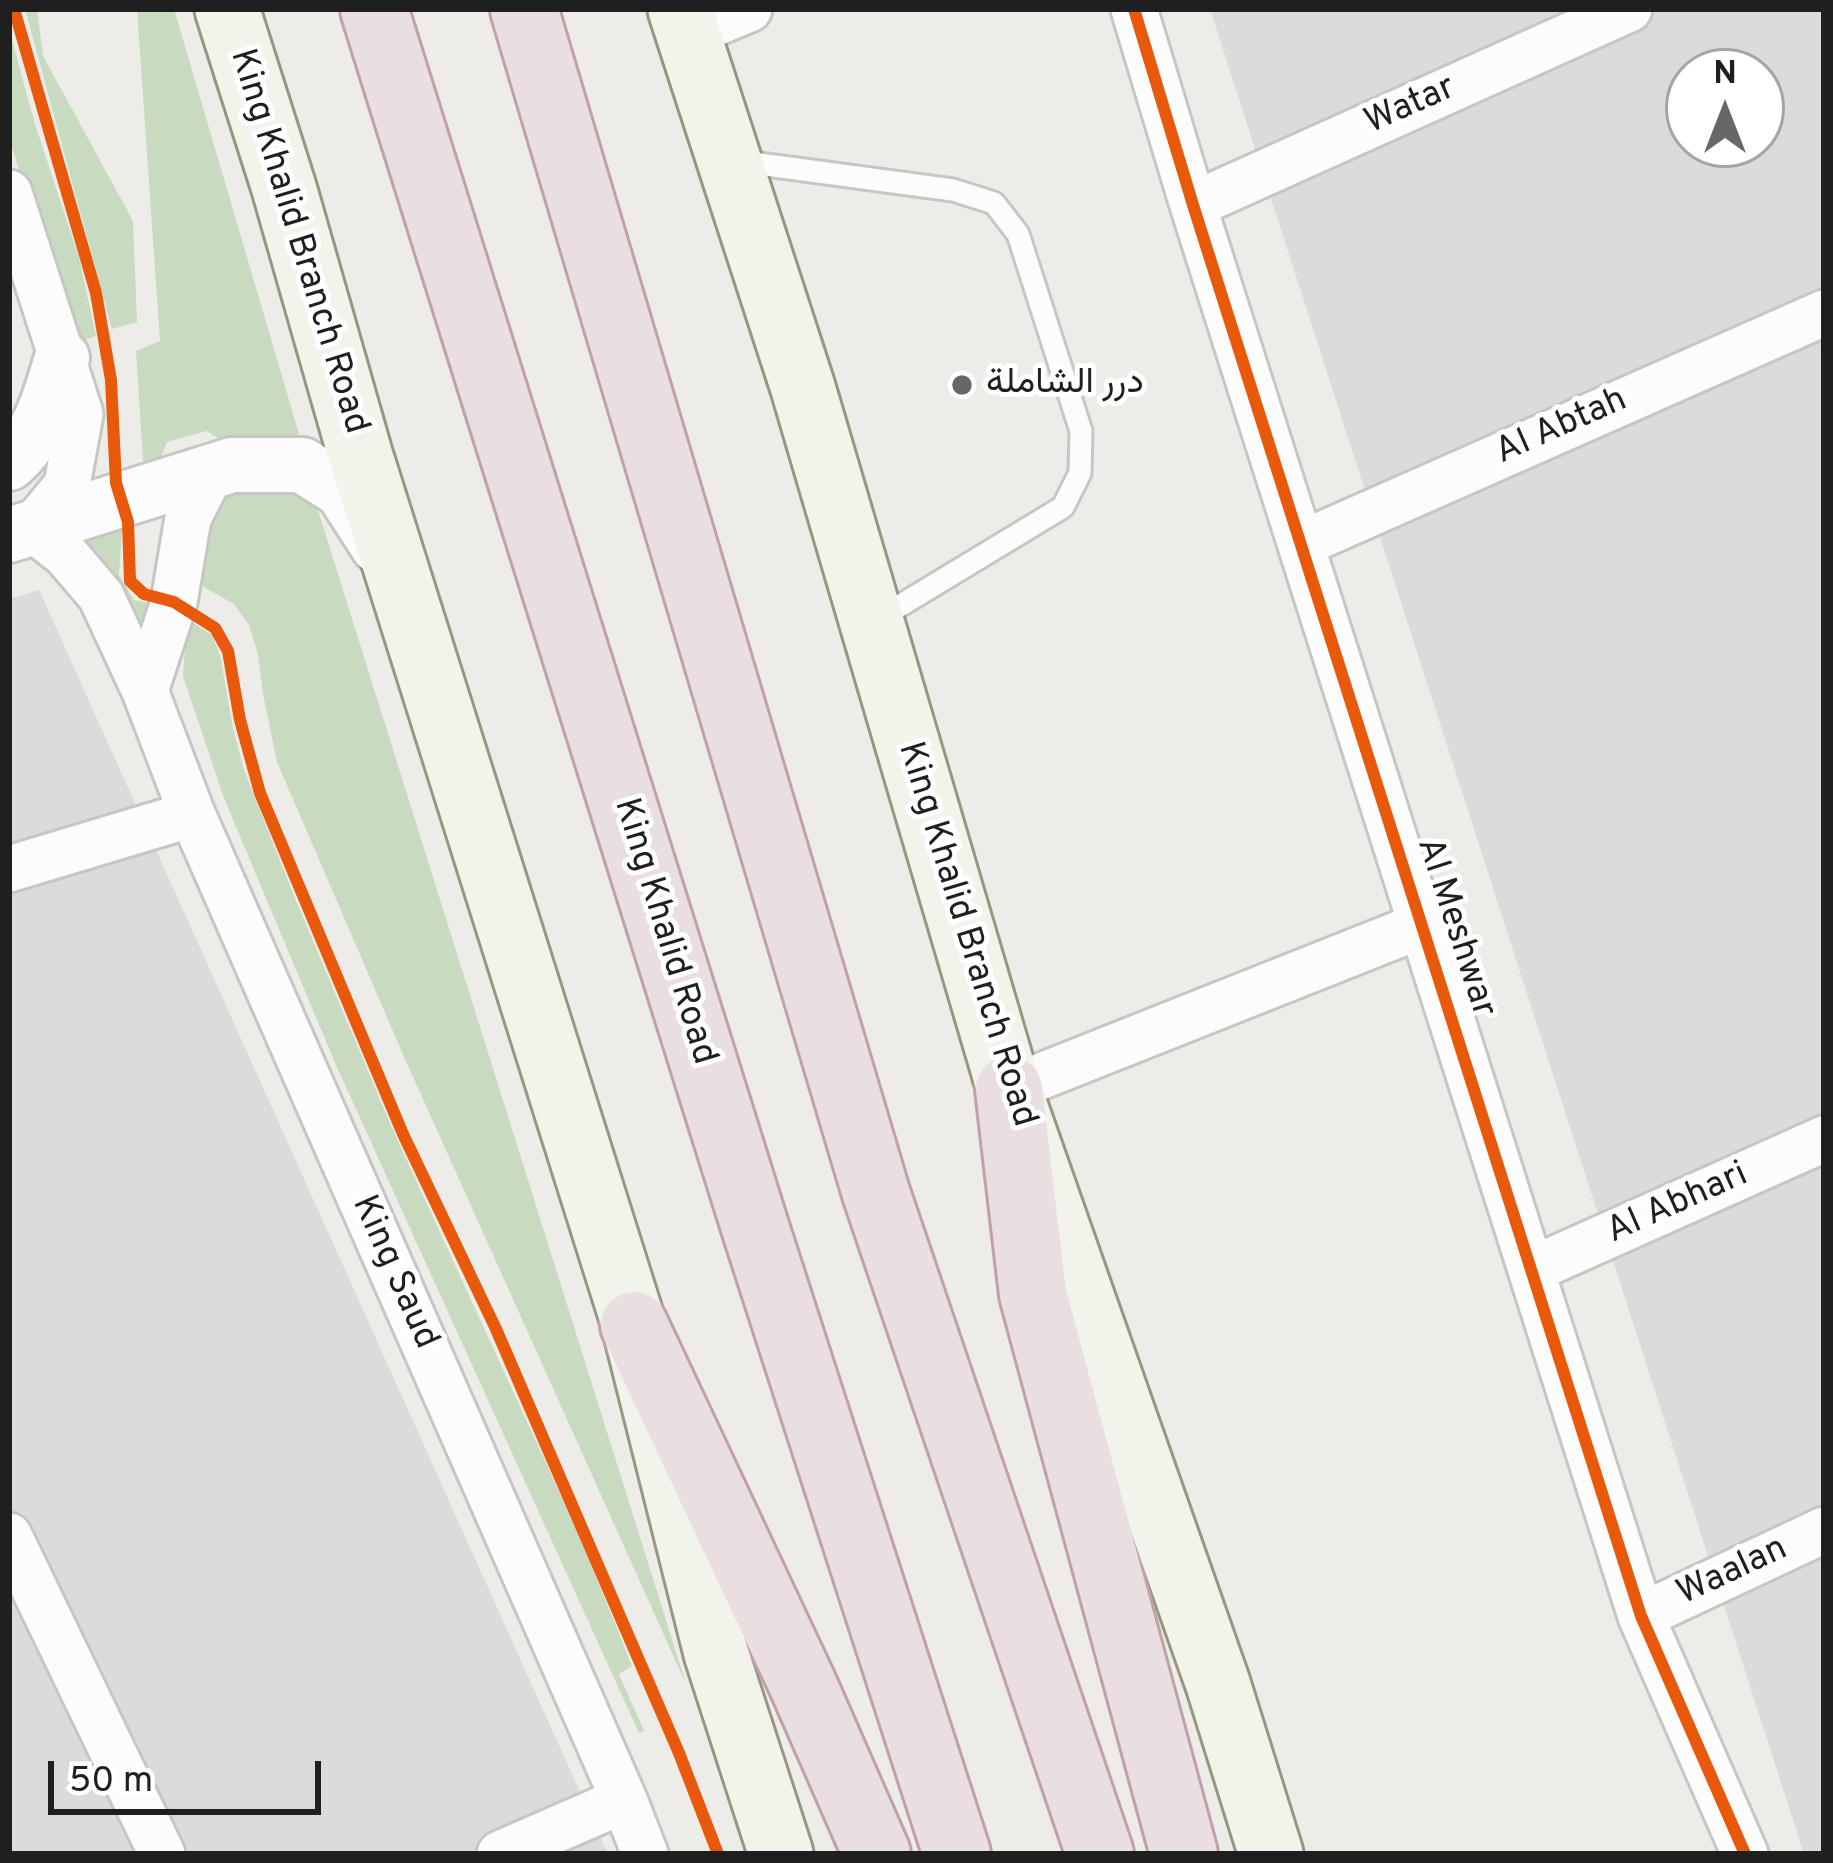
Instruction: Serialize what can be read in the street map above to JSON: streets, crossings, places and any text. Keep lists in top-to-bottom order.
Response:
{
  "streets": {
    "highway": ["King Khalid Road"],
    "main road": ["King Khalid Branch Road"],
    "street": [
      "Watar",
      "Al Abtah",
      "Al Meshwar",
      "Al Abhari",
      "King Saud",
      "Waalan"
    ]
  },
  "crossings": [
    ["Watar", "Al Meshwar"],
    ["Al Abtah", "Al Meshwar"],
    ["Al Meshwar", "Al Abhari"],
    ["Al Meshwar", "Waalan"]
  ],
  "places": ["درر الشاملة"],
  "scale_bar": "50 m",
  "north": "top"
}
